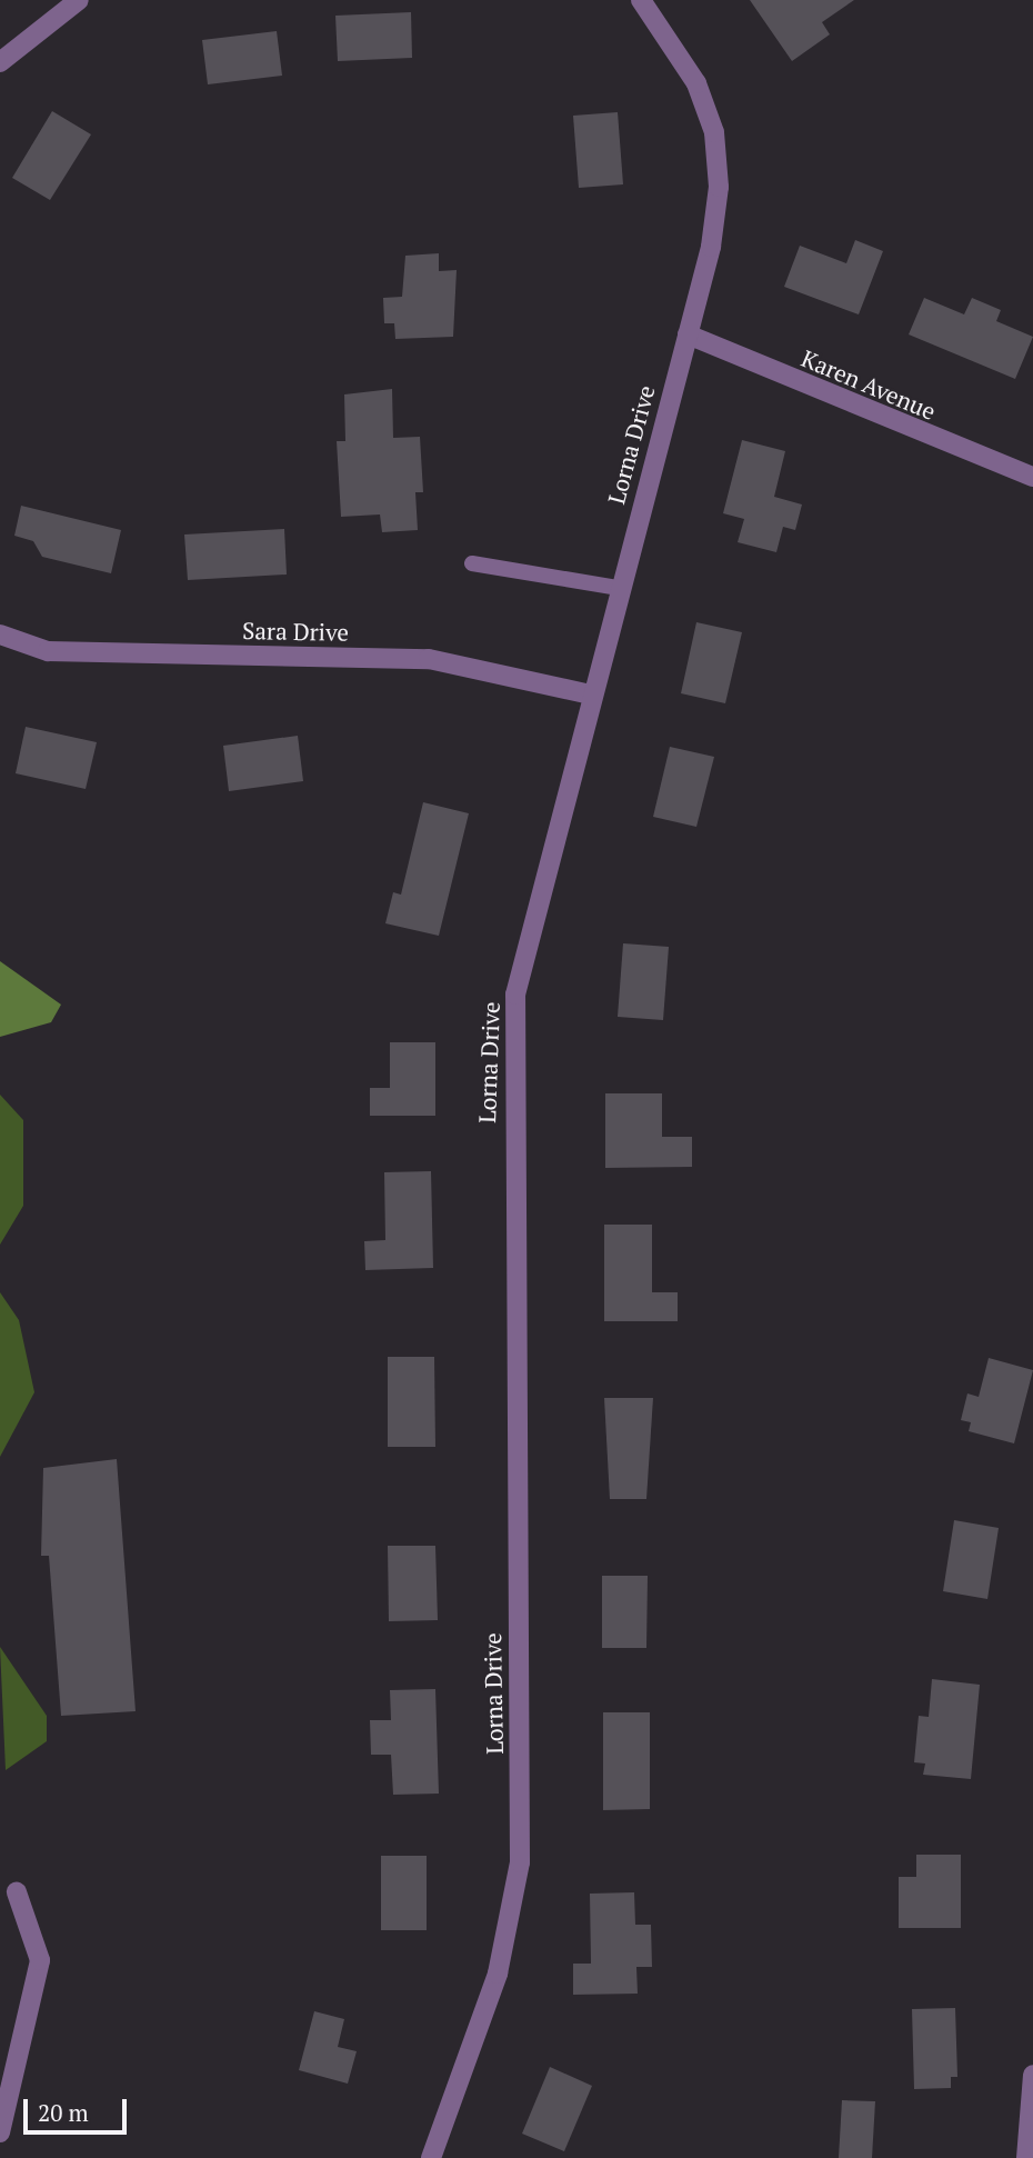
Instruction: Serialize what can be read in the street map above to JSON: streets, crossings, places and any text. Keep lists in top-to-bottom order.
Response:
{
  "streets": {
    "street": ["Karen Avenue", "Lorna Drive", "Sara Drive"]
  },
  "crossings": [
    ["Karen Avenue", "Lorna Drive"],
    ["Lorna Drive", "Sara Drive"]
  ],
  "scale_bar": "20 m"
}
